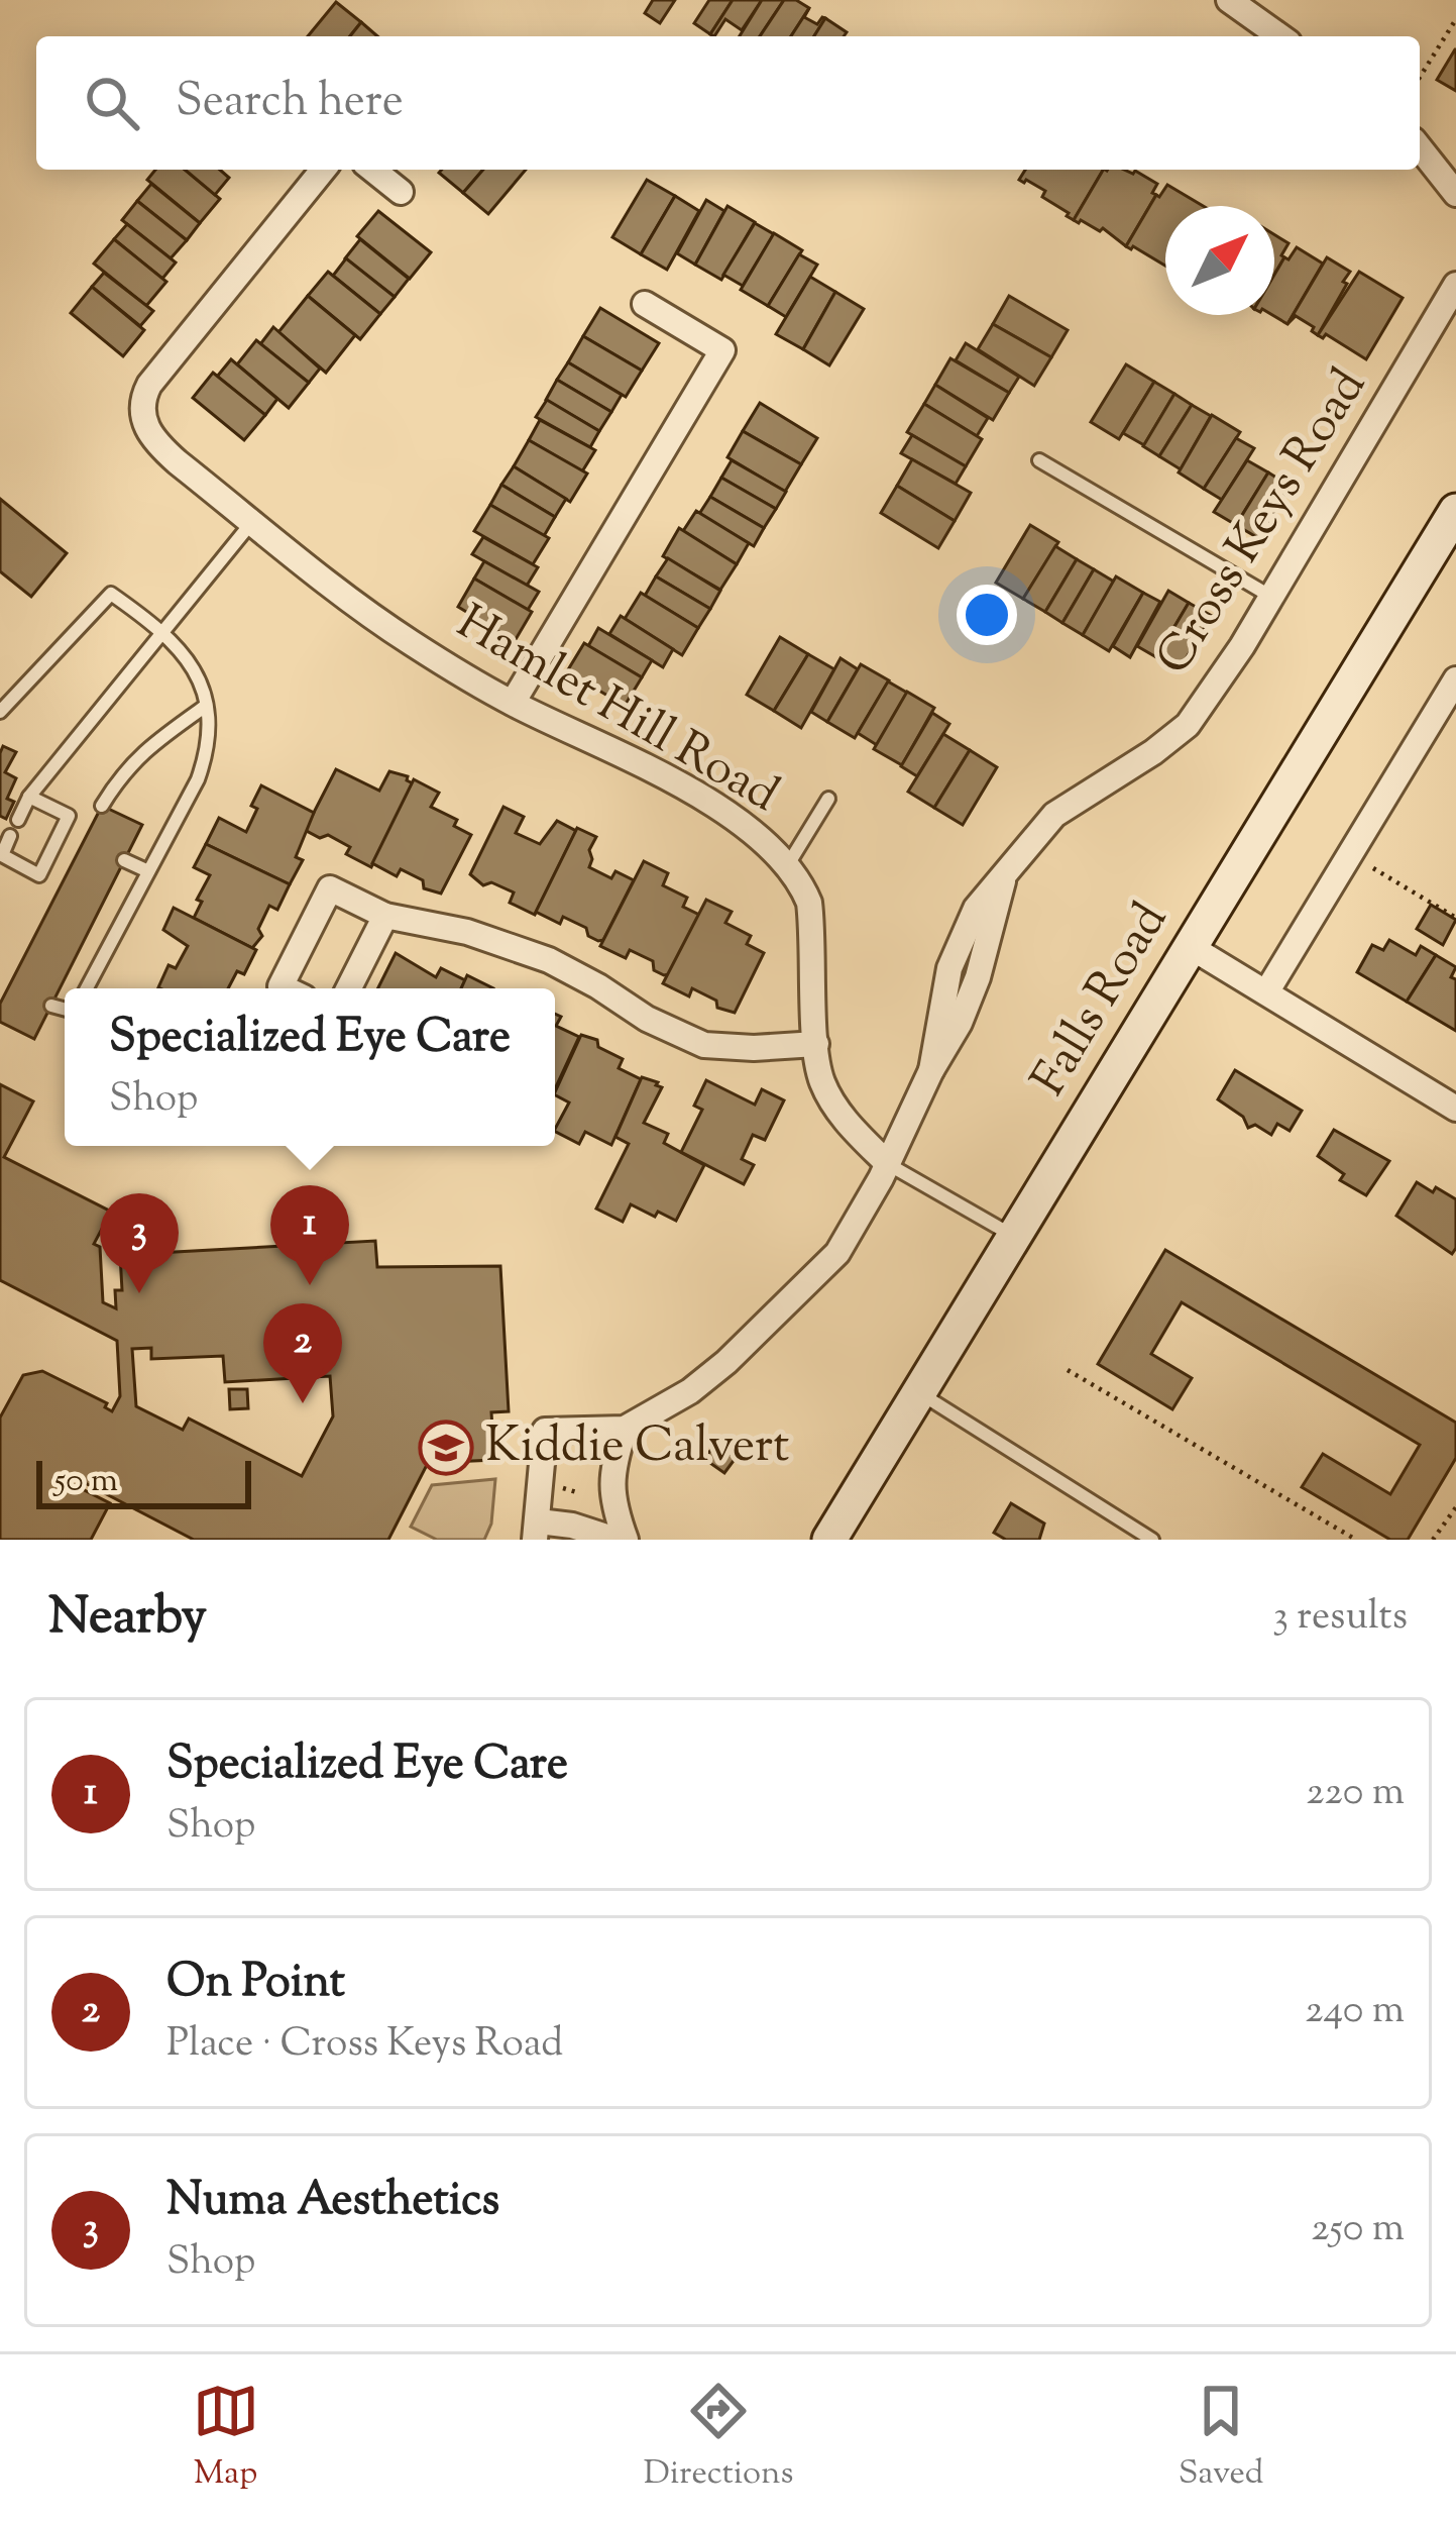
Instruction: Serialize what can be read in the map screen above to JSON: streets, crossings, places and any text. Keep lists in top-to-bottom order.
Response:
{
  "streets": {
    "main road": ["Falls Road"],
    "street": ["Cross Keys Road", "Hamlet Hill Road"]
  },
  "crossings": [
    ["Cross Keys Road", "Hamlet Hill Road"]
  ],
  "places": {
    "school or university": ["Kiddie Calvert"]
  },
  "scale_bar": "50 m",
  "north": "top right",
  "page": {
    "search": "Search here",
    "popup": ["Specialized Eye Care", "Shop"],
    "pins": ["1", "3", "2"],
    "scale": "50 m",
    "heading": ["Nearby", "3 results"],
    "list": [
      {
        "mark": "1",
        "name": "Specialized Eye Care",
        "note": "Shop",
        "value": "220 m"
      },
      {
        "mark": "2",
        "name": "On Point",
        "note": "Place · Cross Keys Road",
        "value": "240 m"
      },
      {
        "mark": "3",
        "name": "Numa Aesthetics",
        "note": "Shop",
        "value": "250 m"
      }
    ],
    "nav": ["Map", "Directions", "Saved"]
  }
}
